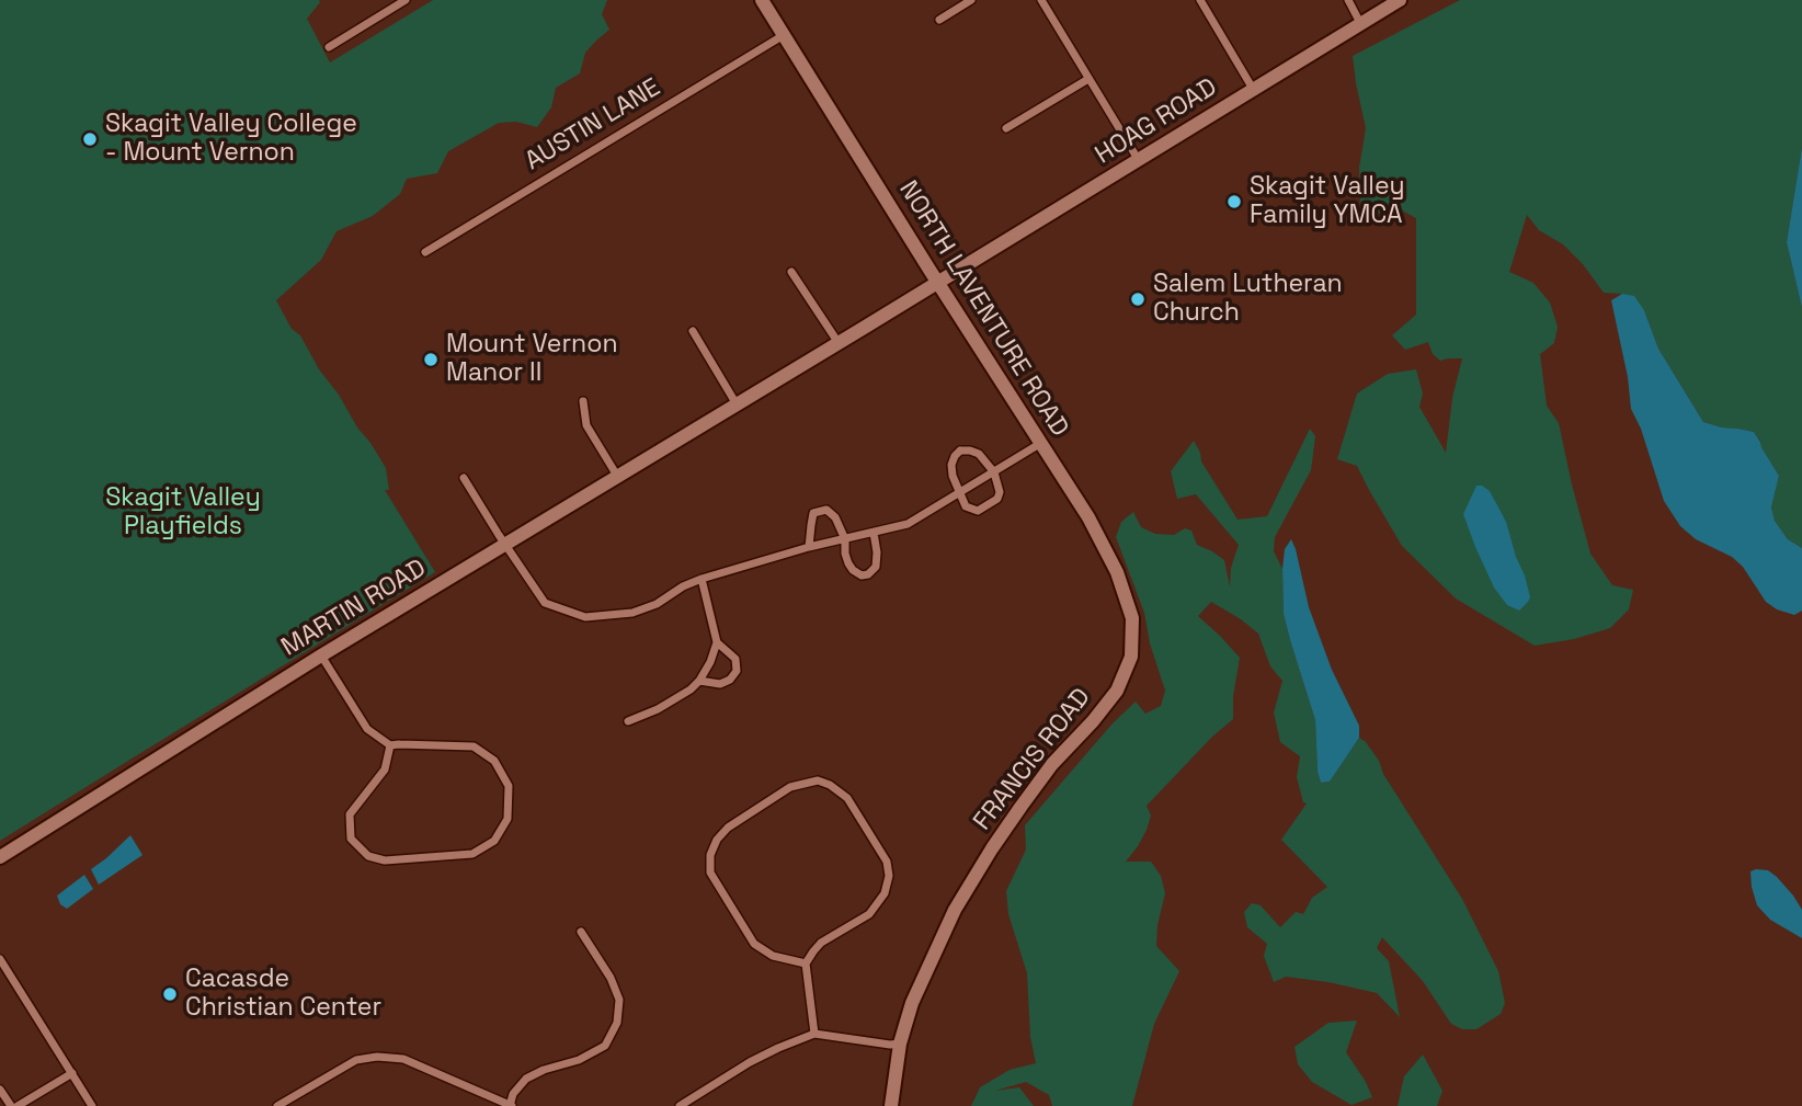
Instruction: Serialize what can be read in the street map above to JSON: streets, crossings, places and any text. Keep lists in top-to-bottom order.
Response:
{
  "streets": {
    "street": [
      "HOAG ROAD",
      "AUSTIN LANE",
      "NORTH LAVENTURE ROAD",
      "MARTIN ROAD",
      "FRANCIS ROAD"
    ]
  },
  "crossings": [
    ["HOAG ROAD", "NORTH LAVENTURE ROAD"],
    ["HOAG ROAD", "MARTIN ROAD"],
    ["AUSTIN LANE", "NORTH LAVENTURE ROAD"],
    ["NORTH LAVENTURE ROAD", "MARTIN ROAD"],
    ["NORTH LAVENTURE ROAD", "FRANCIS ROAD"]
  ],
  "parks": ["Skagit Valley Playfields"],
  "places": [
    "Skagit Valley College - Mount Vernon",
    "Skagit Valley Family YMCA",
    "Salem Lutheran Church",
    "Mount Vernon Manor II",
    "Cacasde Christian Center"
  ]
}
